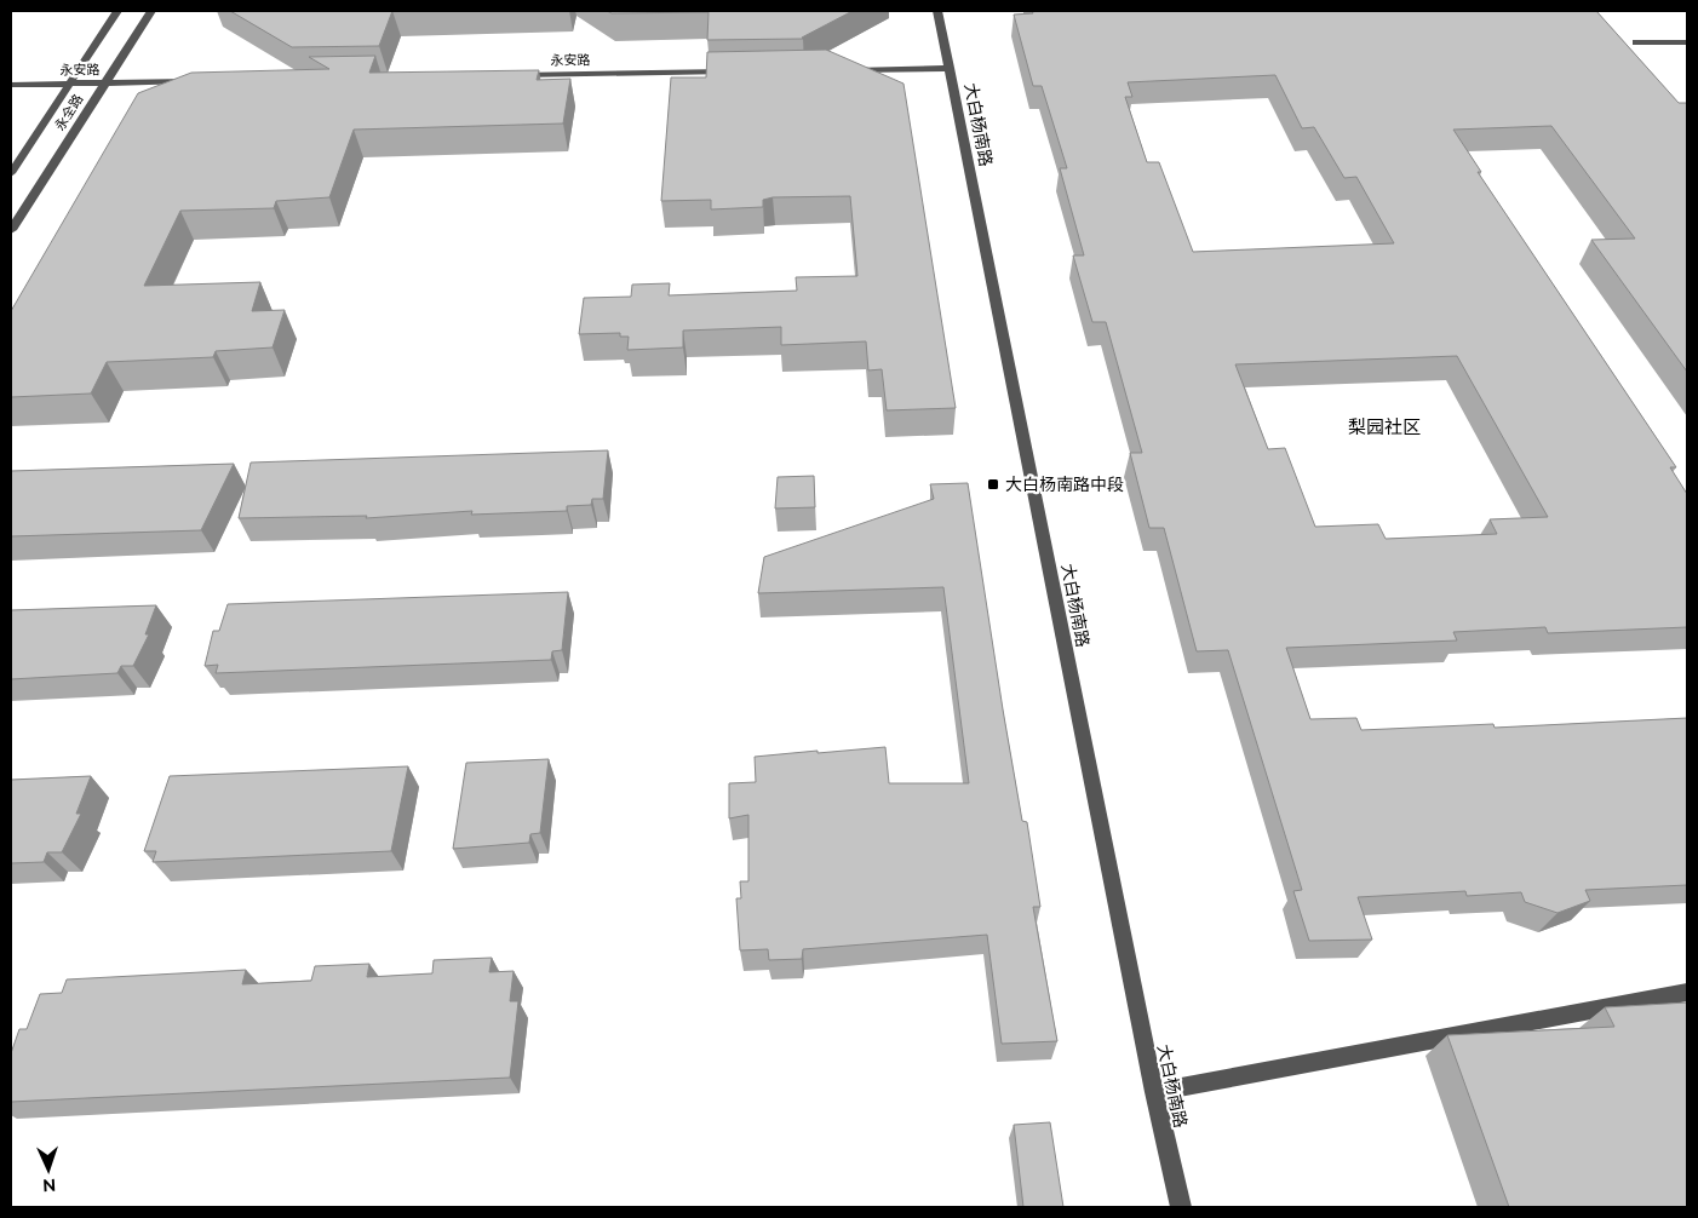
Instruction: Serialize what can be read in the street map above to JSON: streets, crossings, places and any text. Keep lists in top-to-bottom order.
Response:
{
  "streets": {
    "street": ["永安路", "永全路", "大白杨南路"]
  },
  "crossings": [
    ["永安路", "永全路"]
  ],
  "districts": ["梨园社区"],
  "places": {
    "transit": ["大白杨南路中段"]
  },
  "north": "bottom"
}
